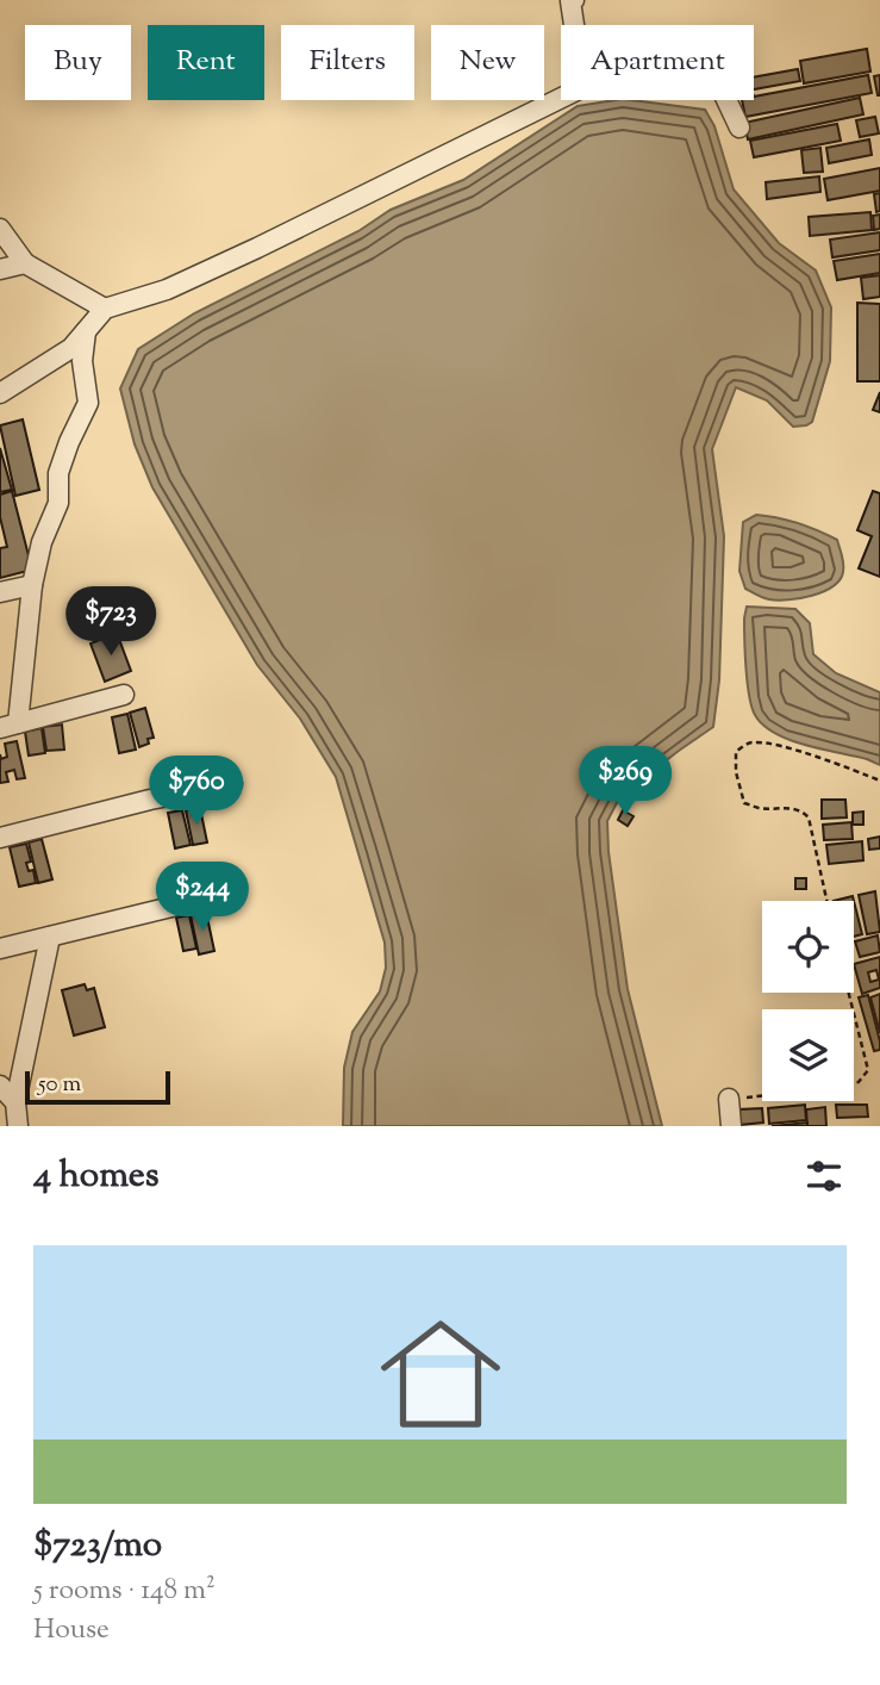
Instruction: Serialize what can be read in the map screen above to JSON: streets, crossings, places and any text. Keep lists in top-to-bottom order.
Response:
{
  "scale_bar": "50 m",
  "page": {
    "chip": [
      "Buy",
      "Rent",
      "Filters",
      "New",
      "Apartment"
    ],
    "price": [
      "$723",
      "$269",
      "$760",
      "$244"
    ],
    "scale": "50 m",
    "heading": "4 homes",
    "list": [
      {
        "name": "$723/mo",
        "note": "5 rooms · 148 m² · House"
      }
    ]
  }
}
